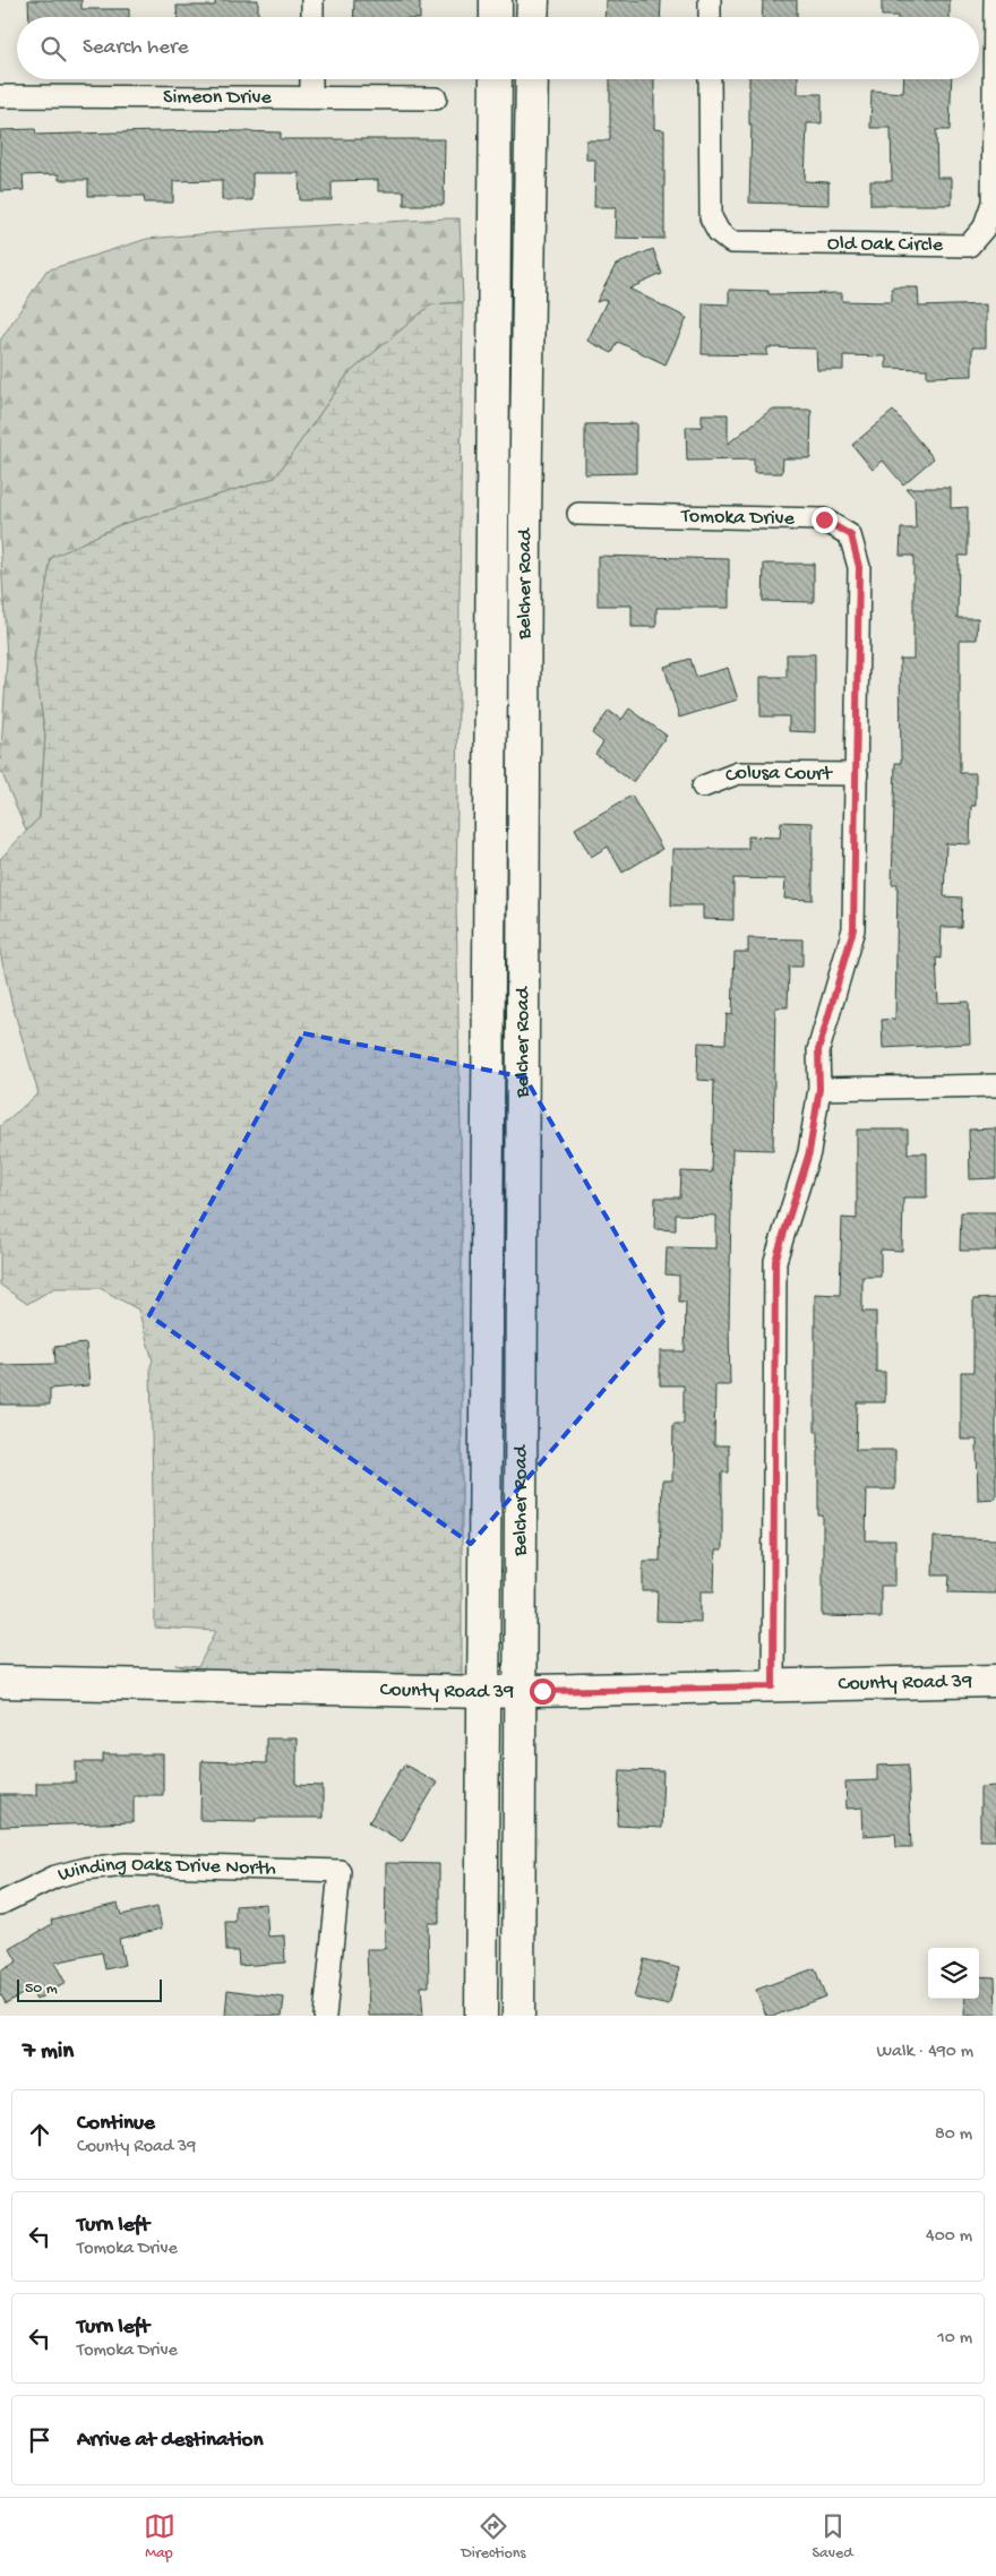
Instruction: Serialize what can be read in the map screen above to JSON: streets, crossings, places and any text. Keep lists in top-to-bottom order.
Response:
{
  "streets": {
    "main road": ["Belcher Road", "County Road 39"],
    "street": [
      "Simeon Drive",
      "Old Oak Circle",
      "Tomoka Drive",
      "Colusa Court",
      "Winding Oaks Drive North"
    ]
  },
  "crossings": [
    ["Tomoka Drive", "Colusa Court"],
    ["Tomoka Drive", "County Road 39"],
    ["Belcher Road", "County Road 39"]
  ],
  "scale_bar": "50 m",
  "page": {
    "search": "Search here",
    "scale": "50 m",
    "heading": ["7 min", "Walk · 490 m"],
    "list": [
      ["Continue", "County Road 39", "80 m"],
      ["Turn left", "Tomoka Drive", "400 m"],
      ["Turn left", "Tomoka Drive", "10 m"],
      "Arrive at destination"
    ],
    "nav": ["Map", "Directions", "Saved"]
  }
}
